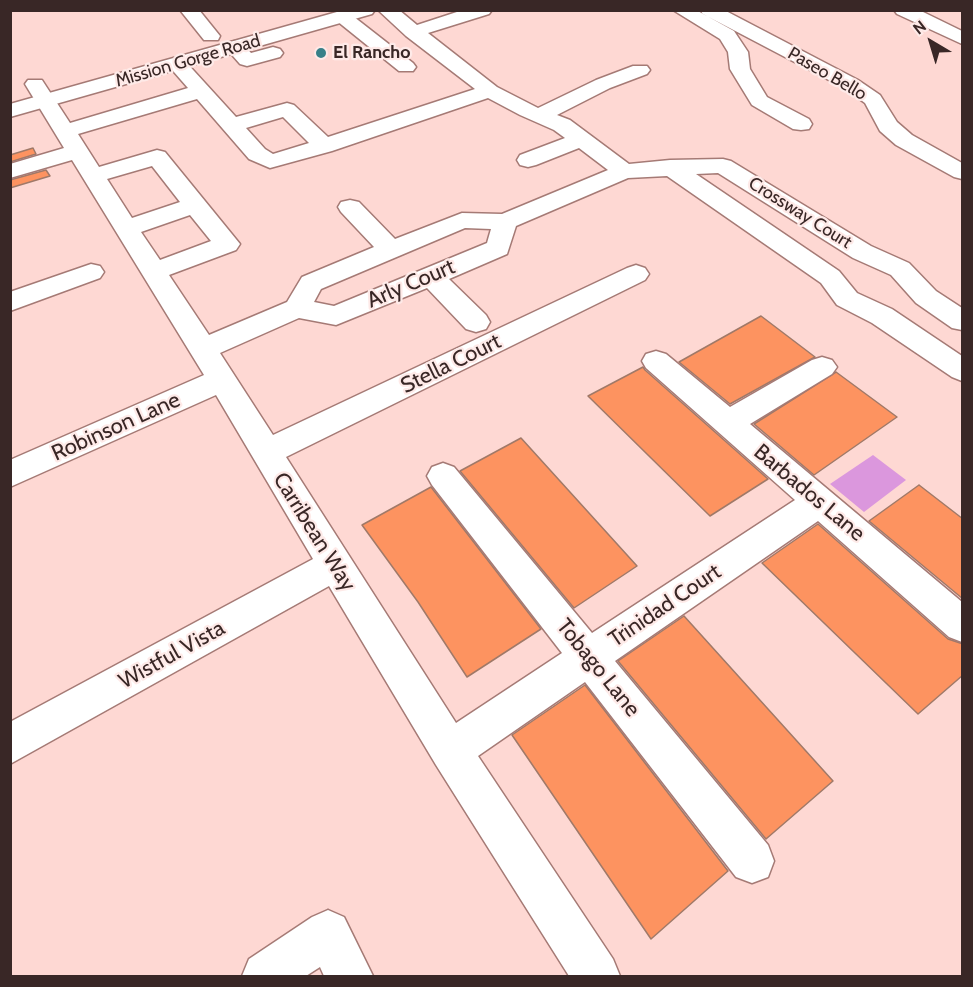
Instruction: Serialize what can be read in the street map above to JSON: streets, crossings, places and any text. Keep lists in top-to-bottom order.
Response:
{
  "streets": {
    "street": [
      "Mission Gorge Road",
      "Paseo Bello",
      "Crossway Court",
      "Arly Court",
      "Stella Court",
      "Robinson Lane",
      "Barbados Lane",
      "Carribean Way",
      "Trinidad Court",
      "Wistful Vista",
      "Tobago Lane"
    ]
  },
  "crossings": [
    ["Mission Gorge Road", "Carribean Way"],
    ["Crossway Court", "Arly Court"],
    ["Stella Court", "Carribean Way"],
    ["Robinson Lane", "Carribean Way"],
    ["Barbados Lane", "Trinidad Court"],
    ["Carribean Way", "Trinidad Court"],
    ["Carribean Way", "Wistful Vista"],
    ["Trinidad Court", "Tobago Lane"]
  ],
  "places": ["El Rancho"],
  "north": "top left"
}
